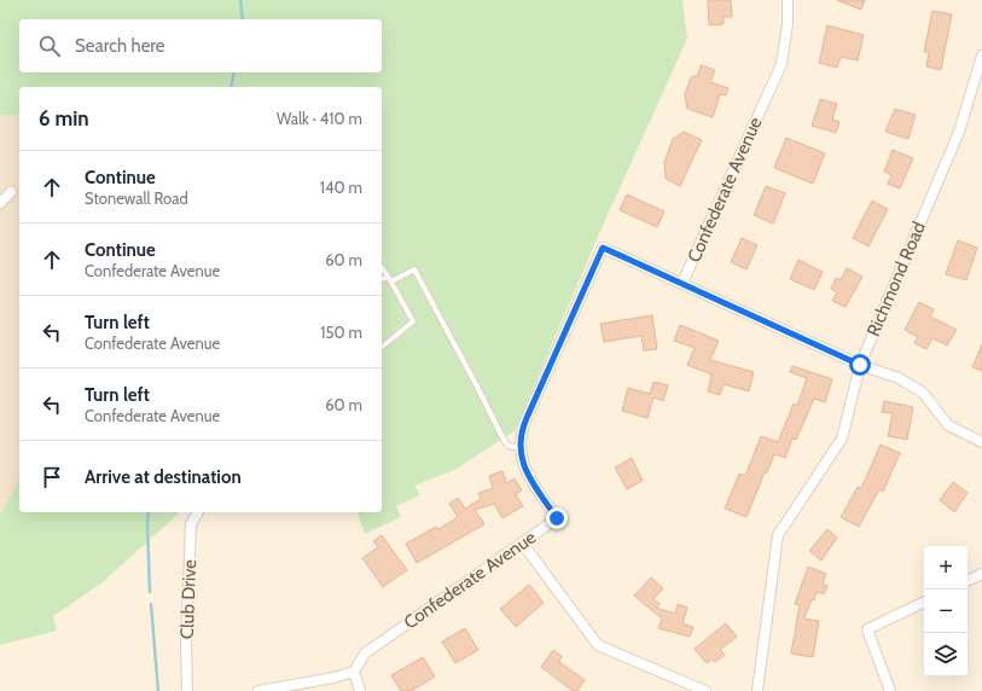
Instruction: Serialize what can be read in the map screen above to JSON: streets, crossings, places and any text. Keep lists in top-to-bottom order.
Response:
{
  "streets": {
    "street": ["Confederate Avenue", "Richmond Road", "Club Drive"]
  },
  "page": {
    "search": "Search here",
    "heading": ["6 min", "Walk · 410 m"],
    "list": [
      ["Continue", "Stonewall Road", "140 m"],
      ["Continue", "Confederate Avenue", "60 m"],
      ["Turn left", "Confederate Avenue", "150 m"],
      ["Turn left", "Confederate Avenue", "60 m"],
      "Arrive at destination"
    ],
    "map_buttons": ["+", "−"]
  }
}
